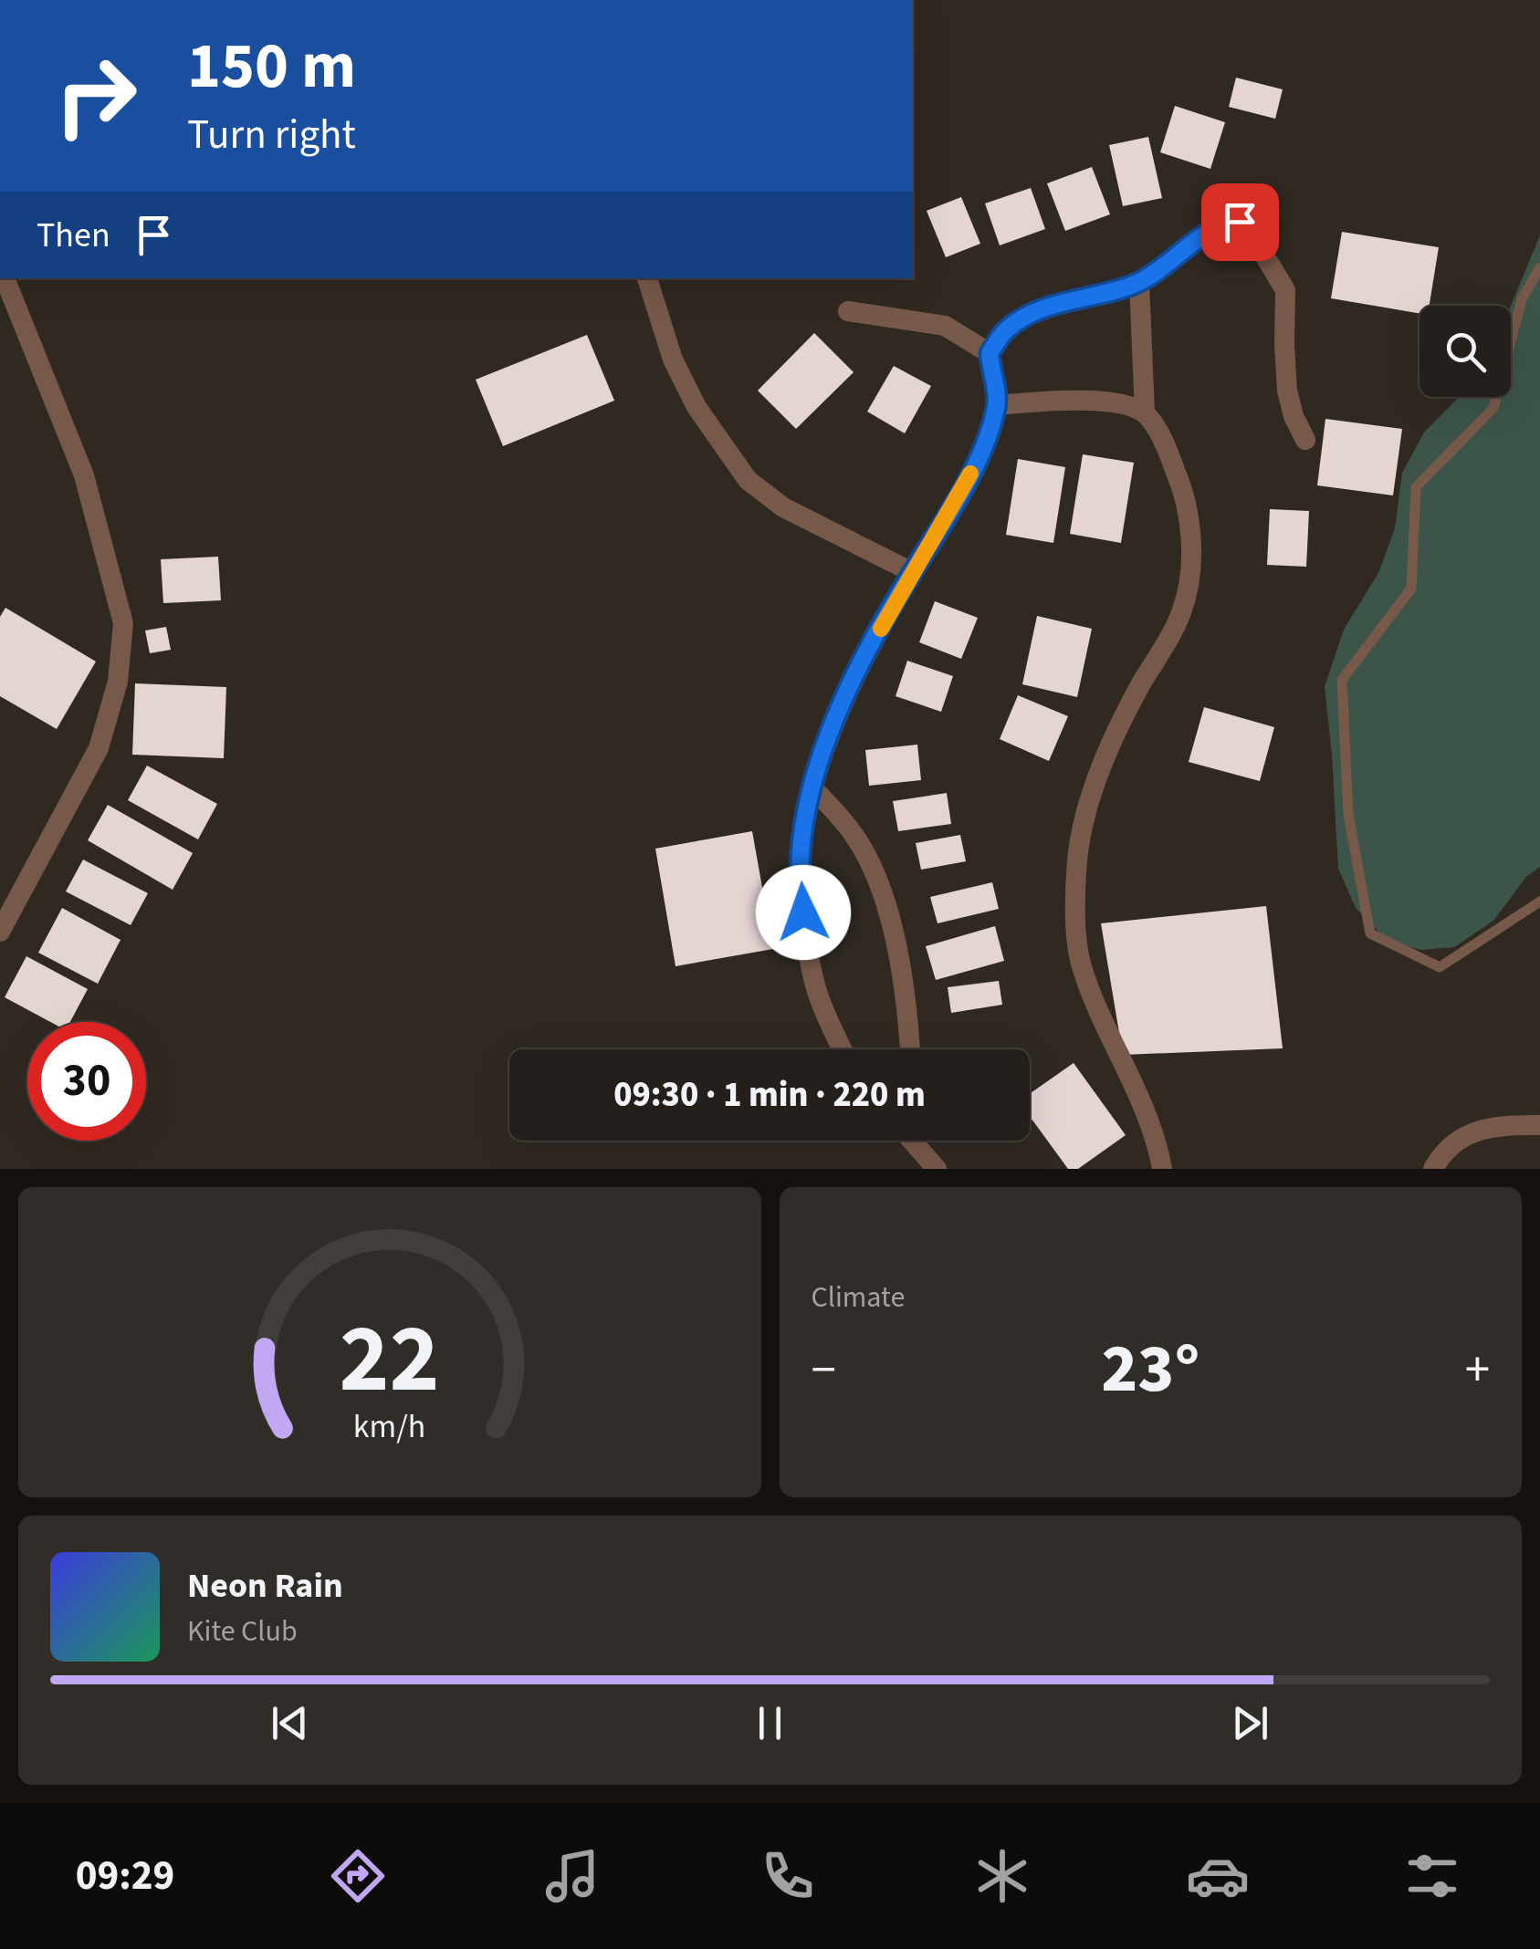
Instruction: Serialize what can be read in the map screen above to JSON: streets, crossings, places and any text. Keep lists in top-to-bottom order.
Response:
{
  "page": {
    "turn": ["150 m", "Turn right"],
    "then": "Then",
    "limit": "30",
    "trip": "09:30 · 1 min · 220 m",
    "tile": "Climate",
    "heat": ["−", "23°", "+"],
    "song": ["Neon Rain", "Kite Club"],
    "tabs": "09:29",
    "gauge": ["22", "km/h"]
  }
}
